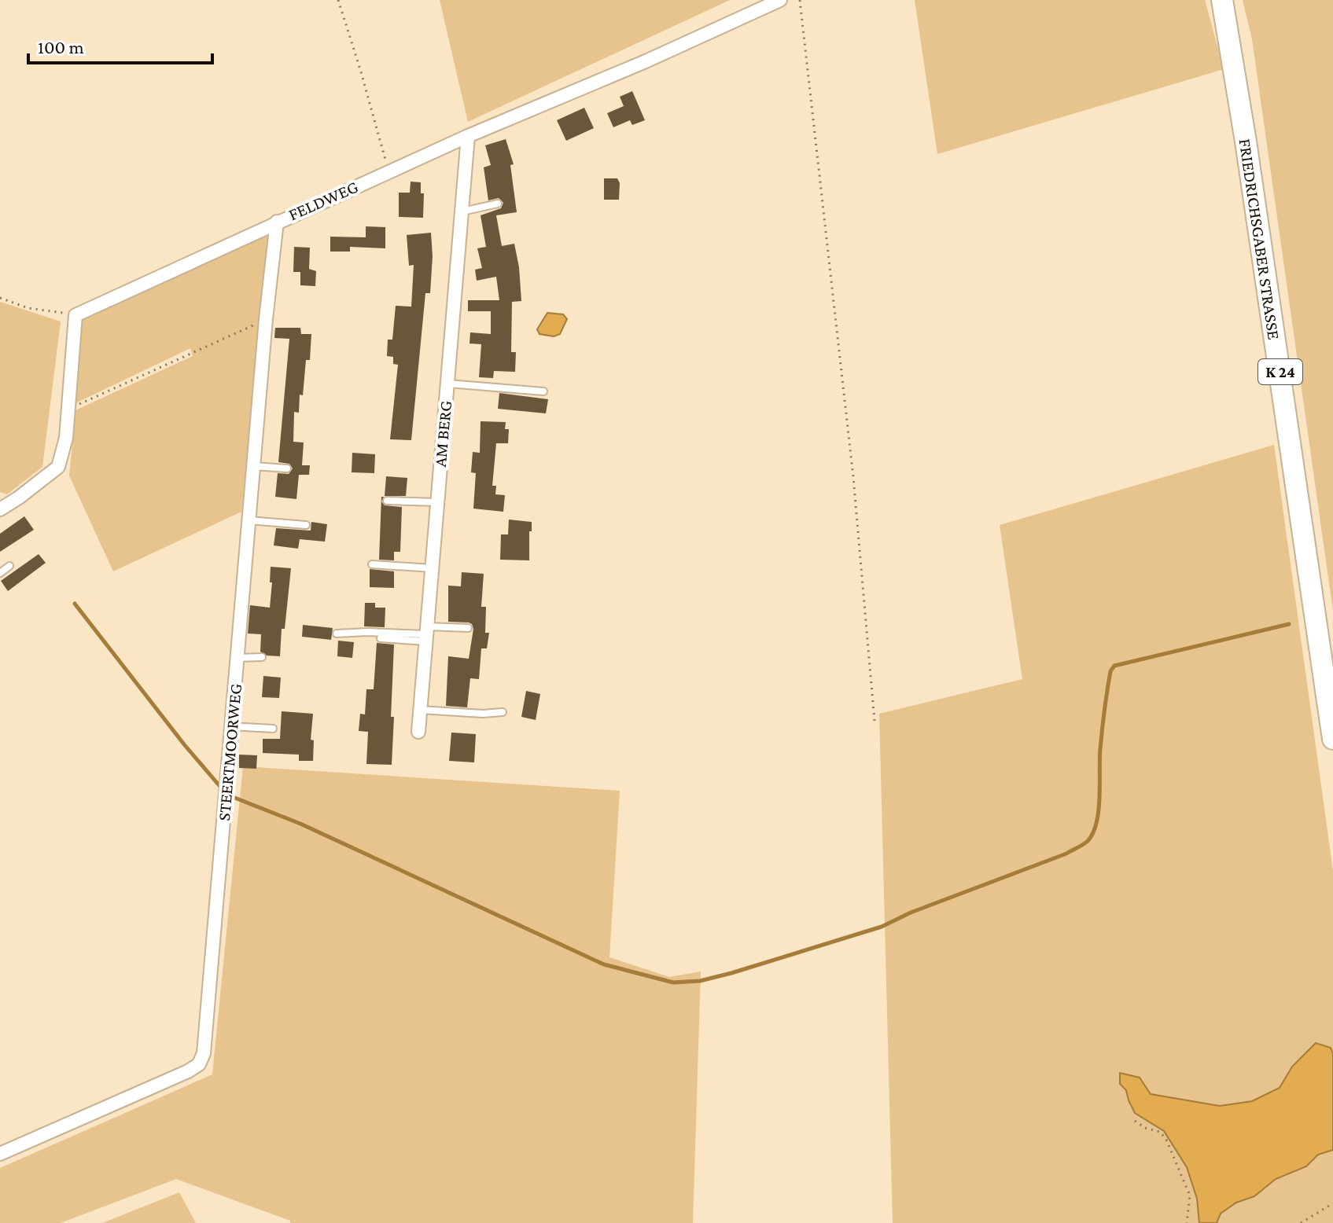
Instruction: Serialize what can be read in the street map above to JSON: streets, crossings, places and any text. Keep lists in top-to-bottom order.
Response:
{
  "streets": {
    "main road": ["FRIEDRICHSGABER STRASSE", "K 24"],
    "street": ["FELDWEG", "AM BERG", "STEERTMOORWEG"]
  },
  "crossings": [
    ["FELDWEG", "AM BERG"],
    ["FELDWEG", "STEERTMOORWEG"]
  ],
  "scale_bar": "100 m"
}
